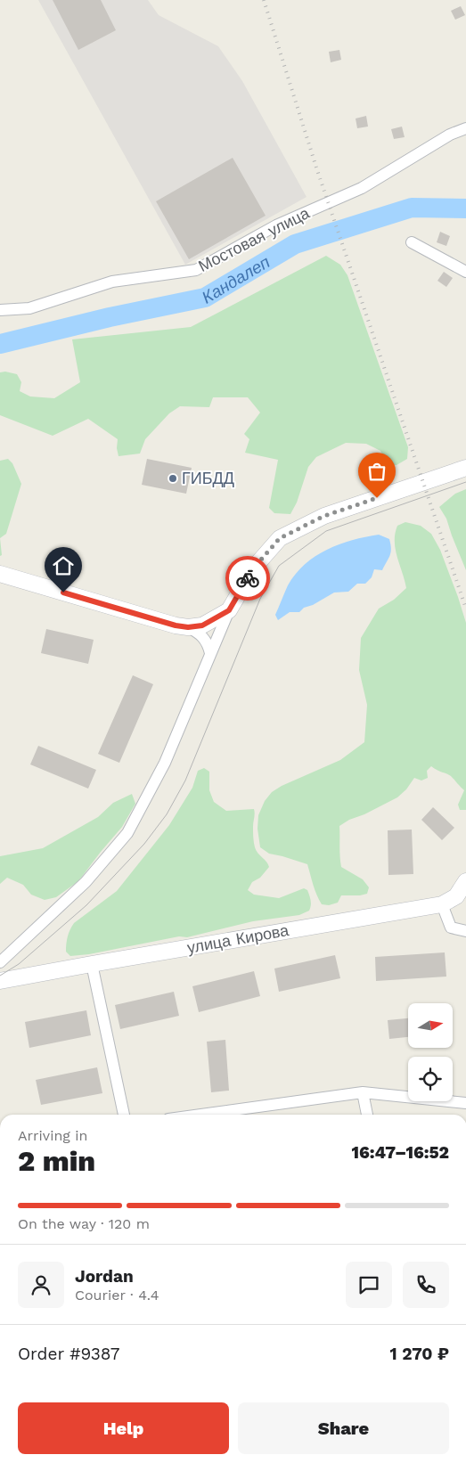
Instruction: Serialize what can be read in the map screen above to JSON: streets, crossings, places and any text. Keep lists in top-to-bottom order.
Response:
{
  "streets": {
    "main road": ["улица Кирова"],
    "street": ["Мостовая улица"]
  },
  "water": ["Кандалеп"],
  "places": ["ГИБДД"],
  "north": "right",
  "page": {
    "heading": ["2 min", "Arriving in", "16:47–16:52"],
    "panel": [
      "Jordan",
      "Courier · 4.4",
      "Order #9387",
      "1 270 ₽"
    ],
    "bar": "On the way · 120 m",
    "buttons": ["Help", "Share"]
  }
}
